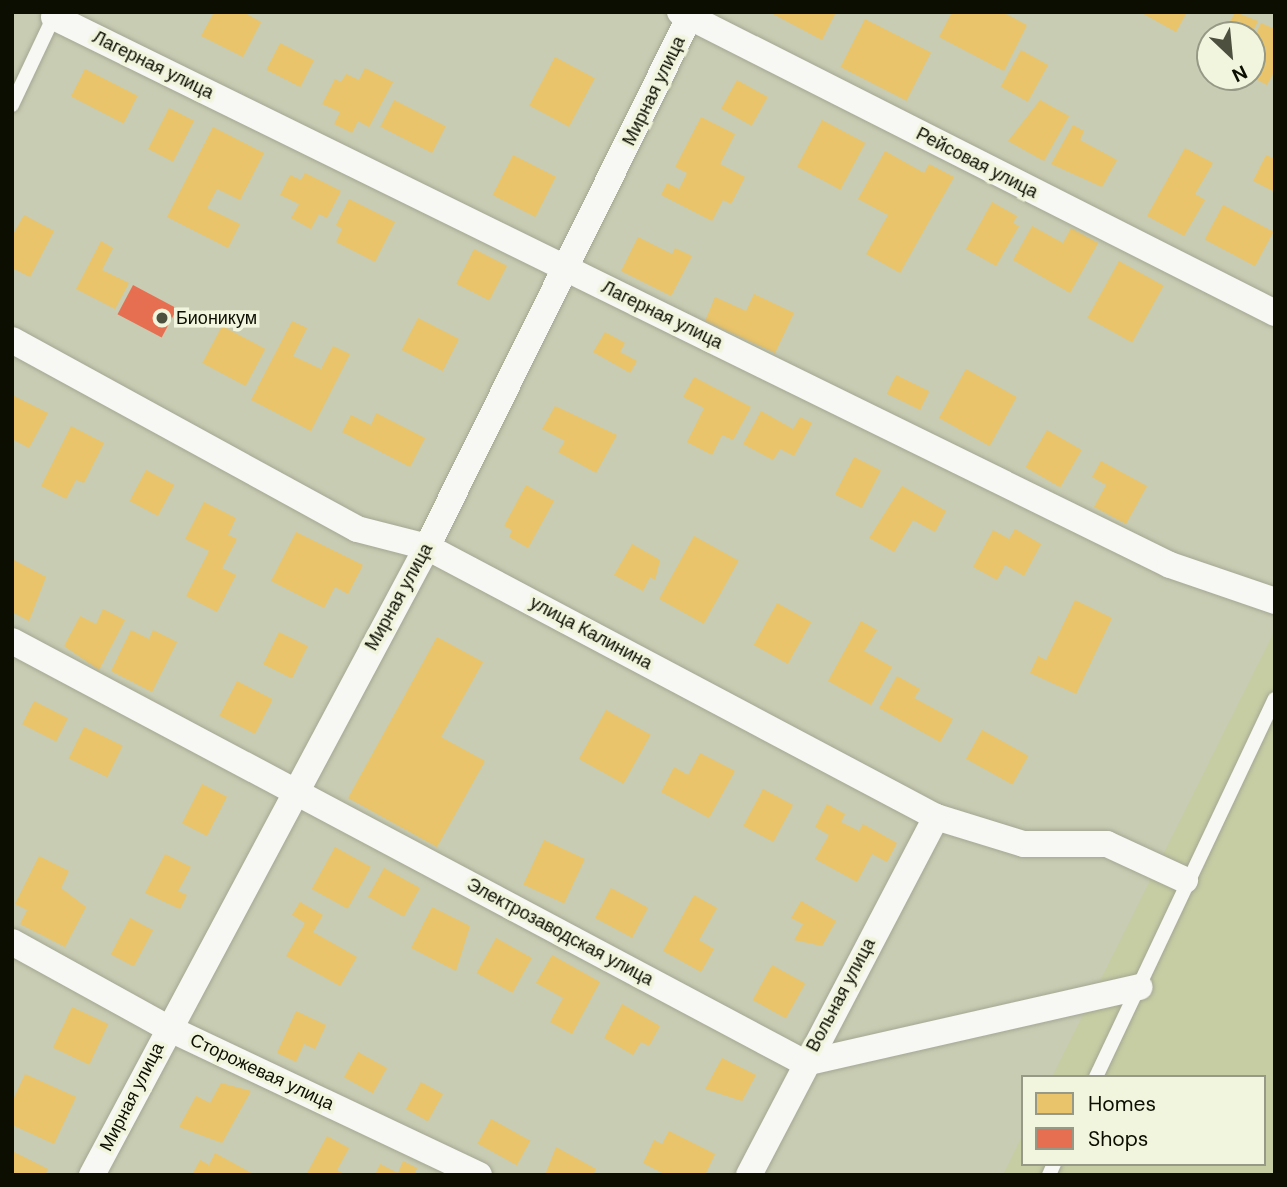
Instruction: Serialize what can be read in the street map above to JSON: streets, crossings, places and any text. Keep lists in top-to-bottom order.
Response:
{
  "streets": {
    "street": [
      "Лагерная улица",
      "Мирная улица",
      "Рейсовая улица",
      "улица Калинина",
      "Электрозаводская улица",
      "Вольная улица",
      "Сторожевая улица"
    ]
  },
  "crossings": [
    ["Лагерная улица", "Мирная улица"],
    ["Мирная улица", "Рейсовая улица"],
    ["Мирная улица", "улица Калинина"],
    ["Мирная улица", "Электрозаводская улица"],
    ["Мирная улица", "Сторожевая улица"],
    ["улица Калинина", "Вольная улица"],
    ["Электрозаводская улица", "Вольная улица"]
  ],
  "places": ["Бионикум"],
  "legend": ["Homes", "Shops"],
  "north": "bottom right"
}
